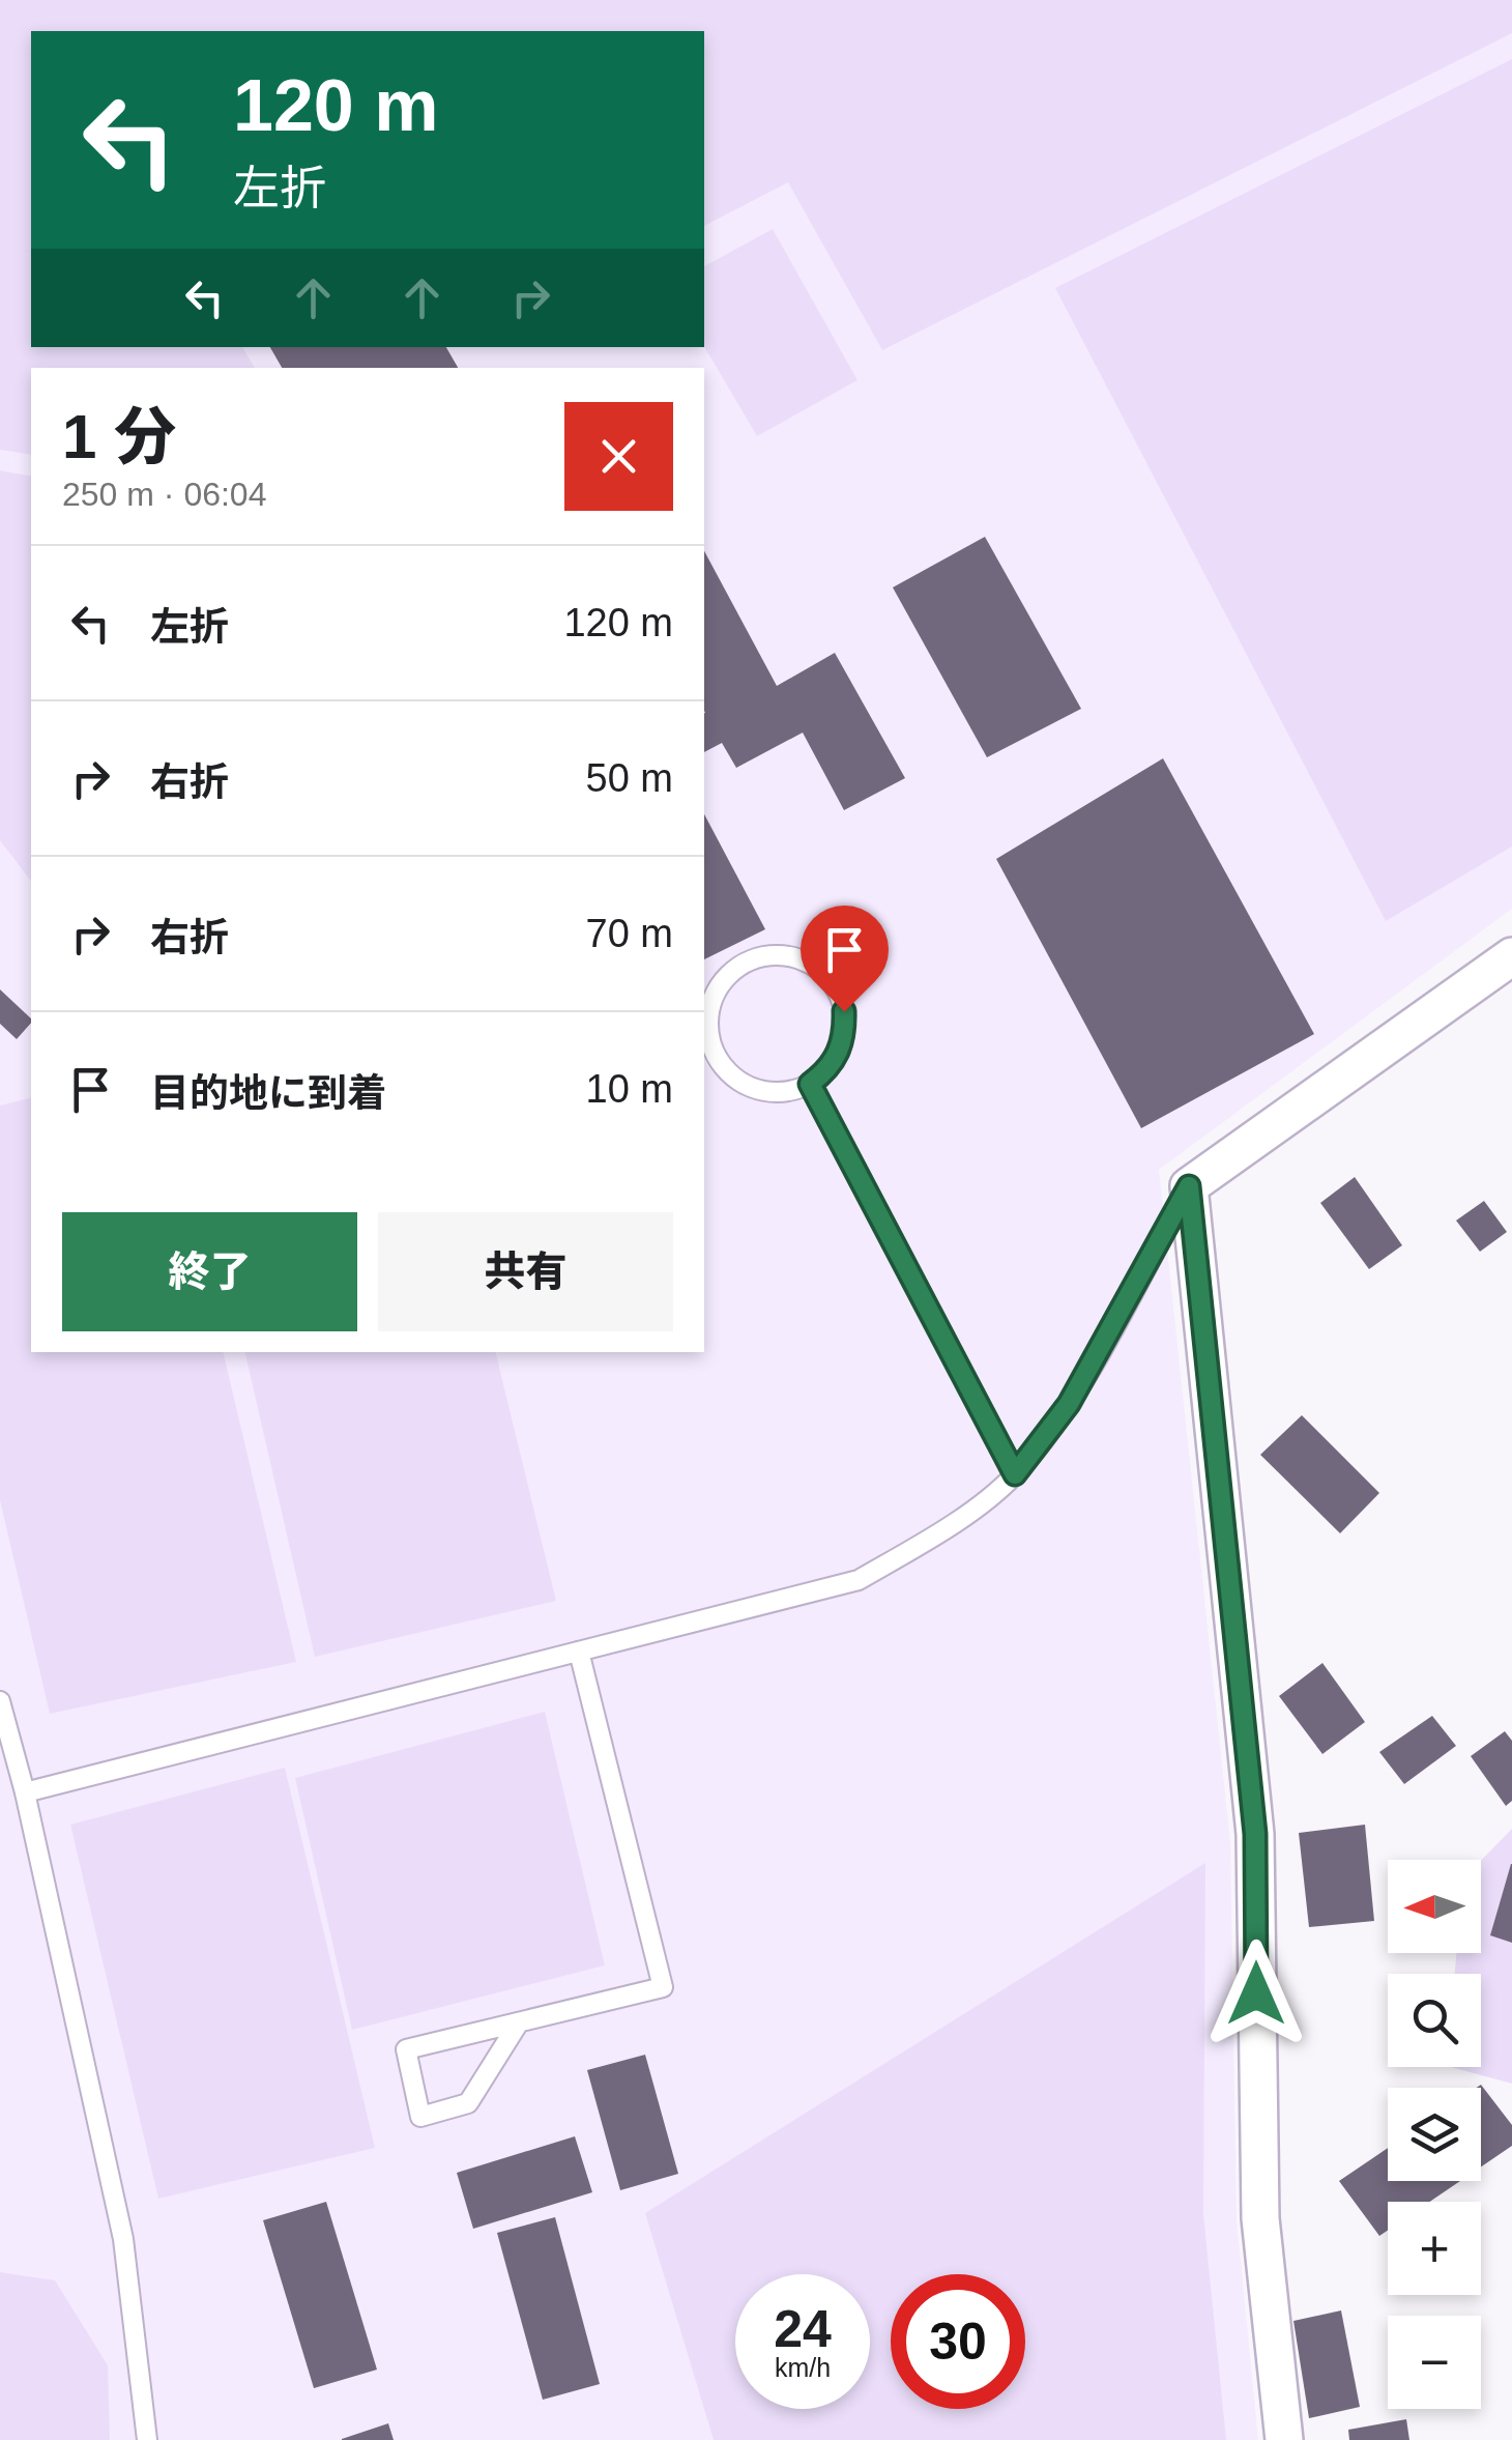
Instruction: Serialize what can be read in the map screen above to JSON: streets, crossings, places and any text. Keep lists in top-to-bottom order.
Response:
{
  "north": "left",
  "page": {
    "turn": ["120 m", "左折"],
    "heading": ["1 分", "250 m · 06:04"],
    "list": [
      {
        "name": "左折",
        "value": "120 m"
      },
      {
        "name": "右折",
        "value": "50 m"
      },
      {
        "name": "右折",
        "value": "70 m"
      },
      {
        "name": "目的地に到着",
        "value": "10 m"
      }
    ],
    "buttons": ["終了", "共有"],
    "map_buttons": ["+", "−"],
    "speed": "24 km/h",
    "limit": "30"
  }
}
